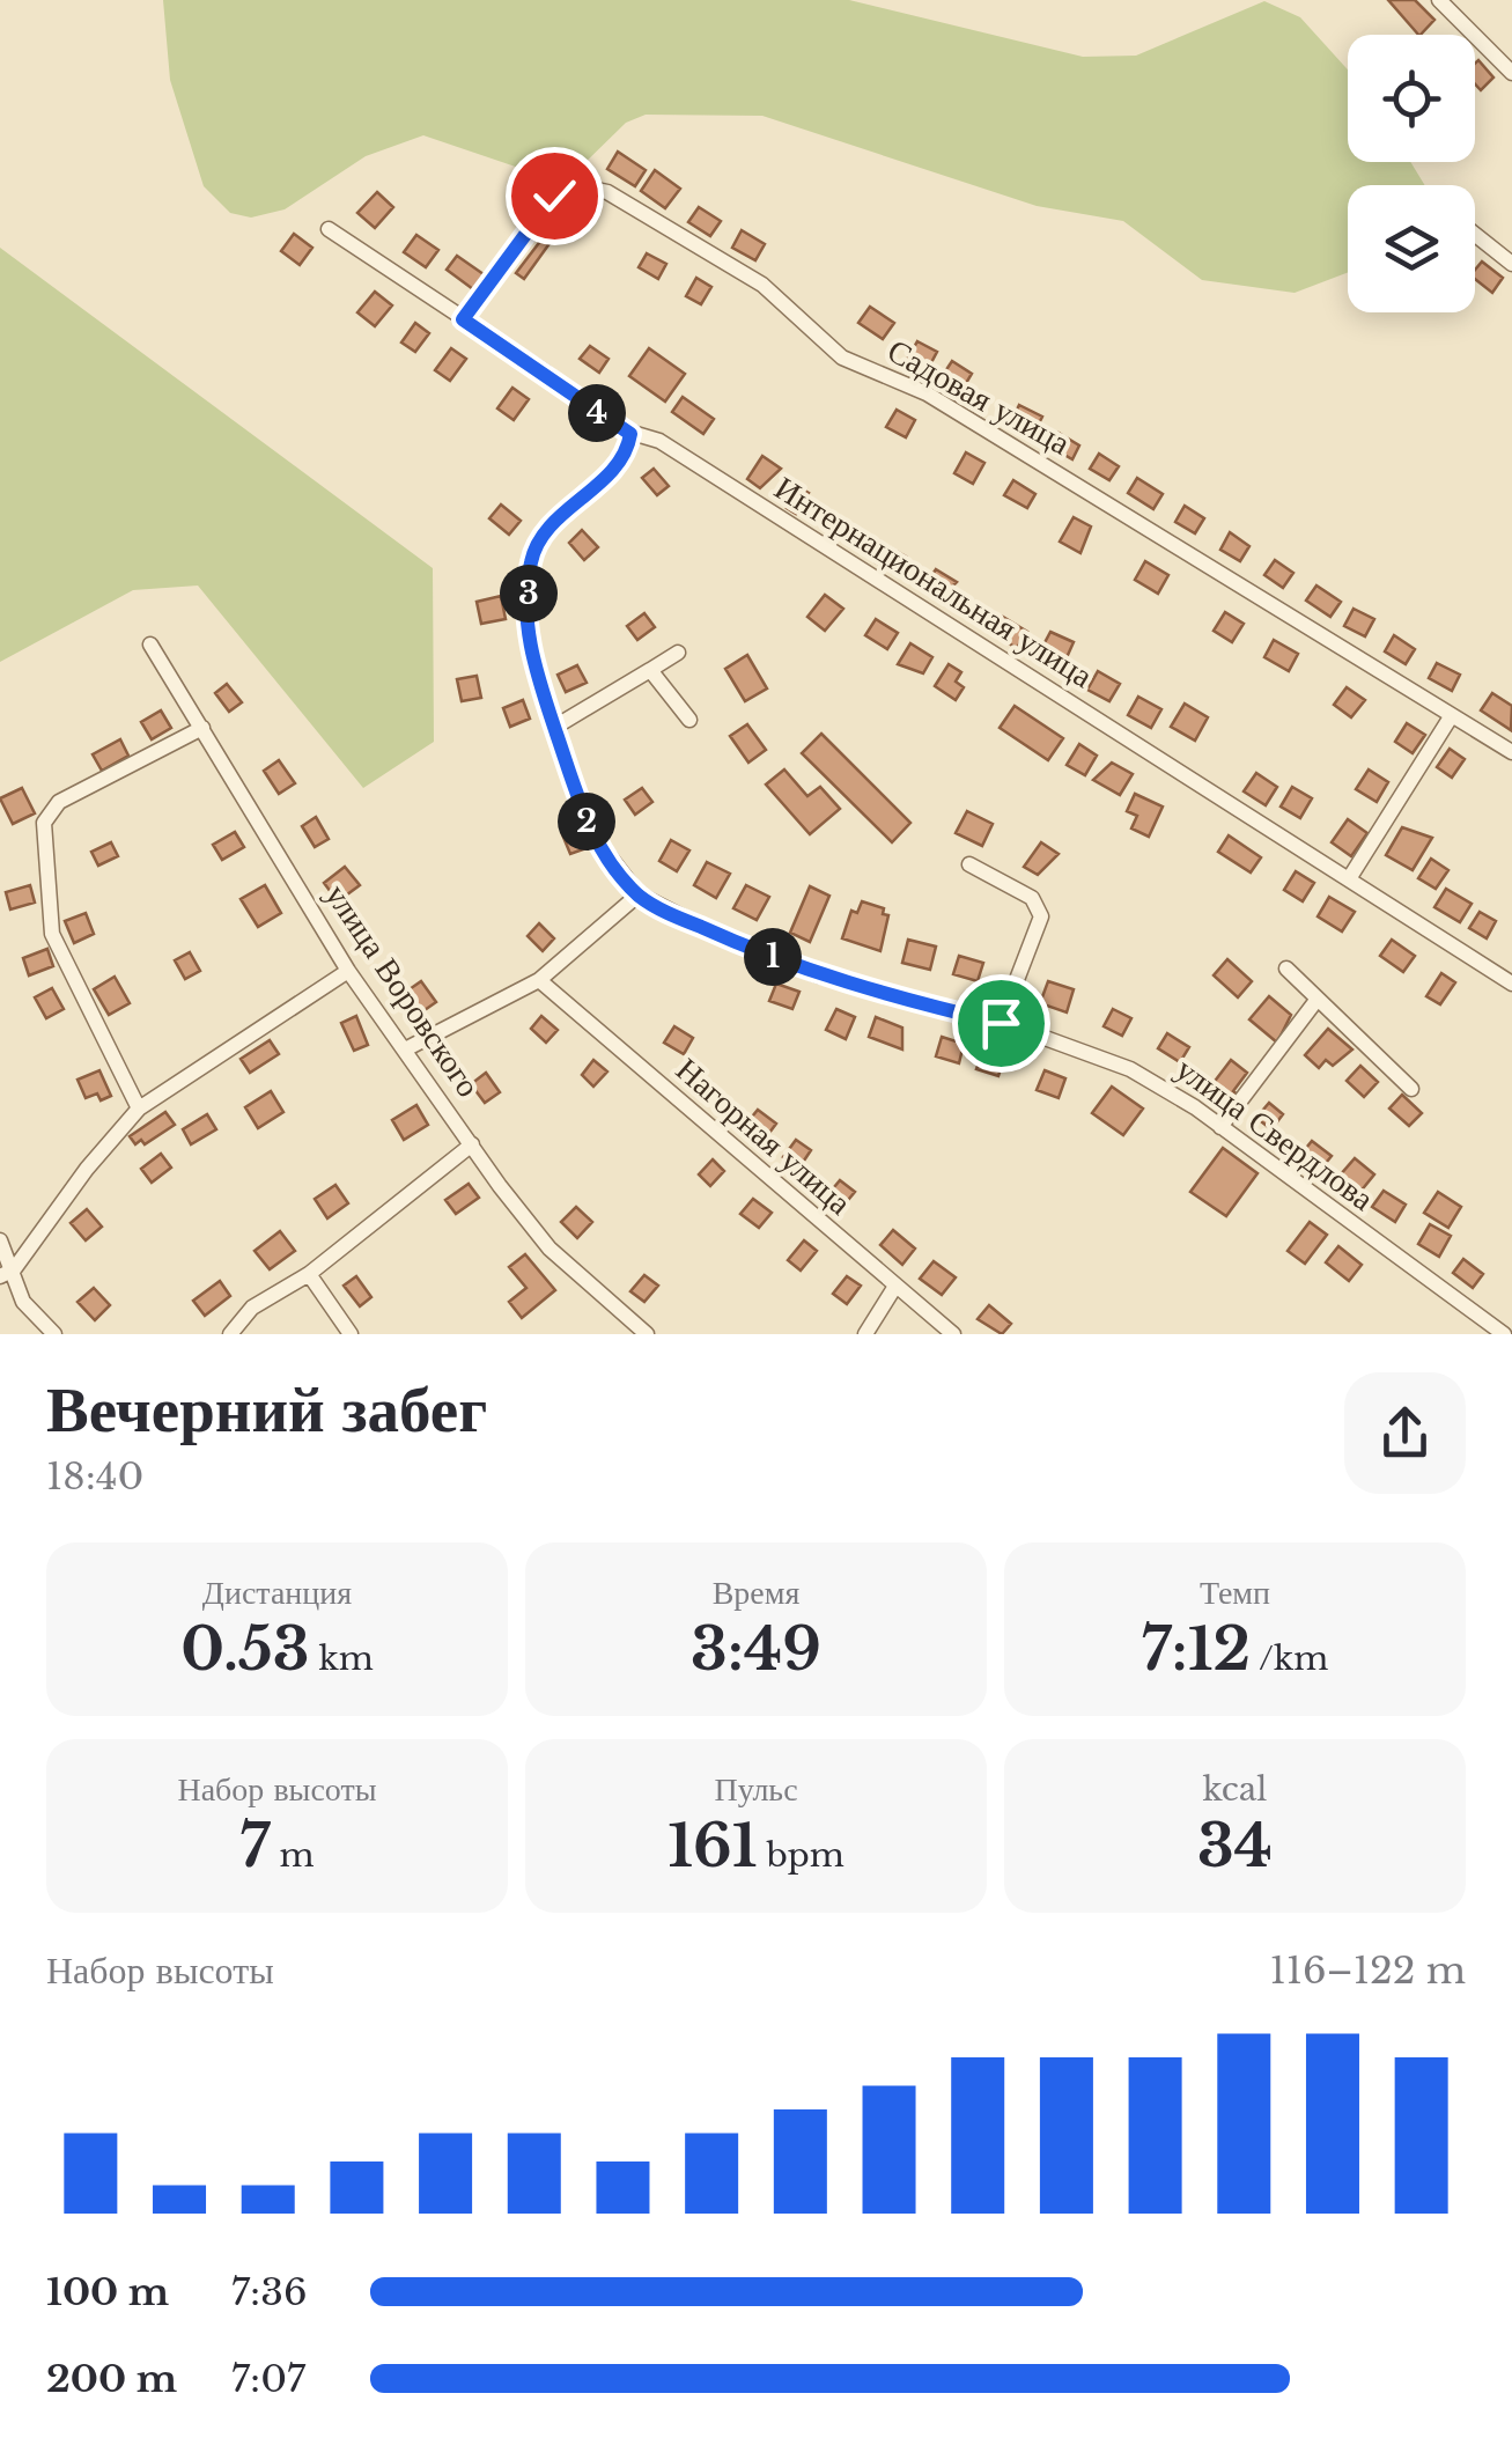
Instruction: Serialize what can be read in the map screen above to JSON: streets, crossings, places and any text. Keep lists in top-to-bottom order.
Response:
{
  "streets": {
    "street": [
      "Садовая улица",
      "Интернациональная улица",
      "улица Воровского",
      "улица Свердлова",
      "Нагорная улица"
    ]
  },
  "crossings": [
    ["Садовая улица", "Интернациональная улица"],
    ["Интернациональная улица", "улица Свердлова"]
  ],
  "page": {
    "pins": [
      "4",
      "3",
      "2",
      "1"
    ],
    "heading": ["Вечерний забег", "18:40"],
    "stats": [
      ["Дистанция", "0.53 km"],
      ["Время", "3:49"],
      ["Темп", "7:12 /km"],
      ["Набор высоты", "7 m"],
      ["Пульс", "161 bpm"],
      ["kcal", "34"]
    ],
    "chart": ["Набор высоты", "116–122 m"],
    "list": [
      {
        "name": "100 m",
        "note": "7:36"
      },
      {
        "name": "200 m",
        "note": "7:07"
      }
    ]
  }
}
